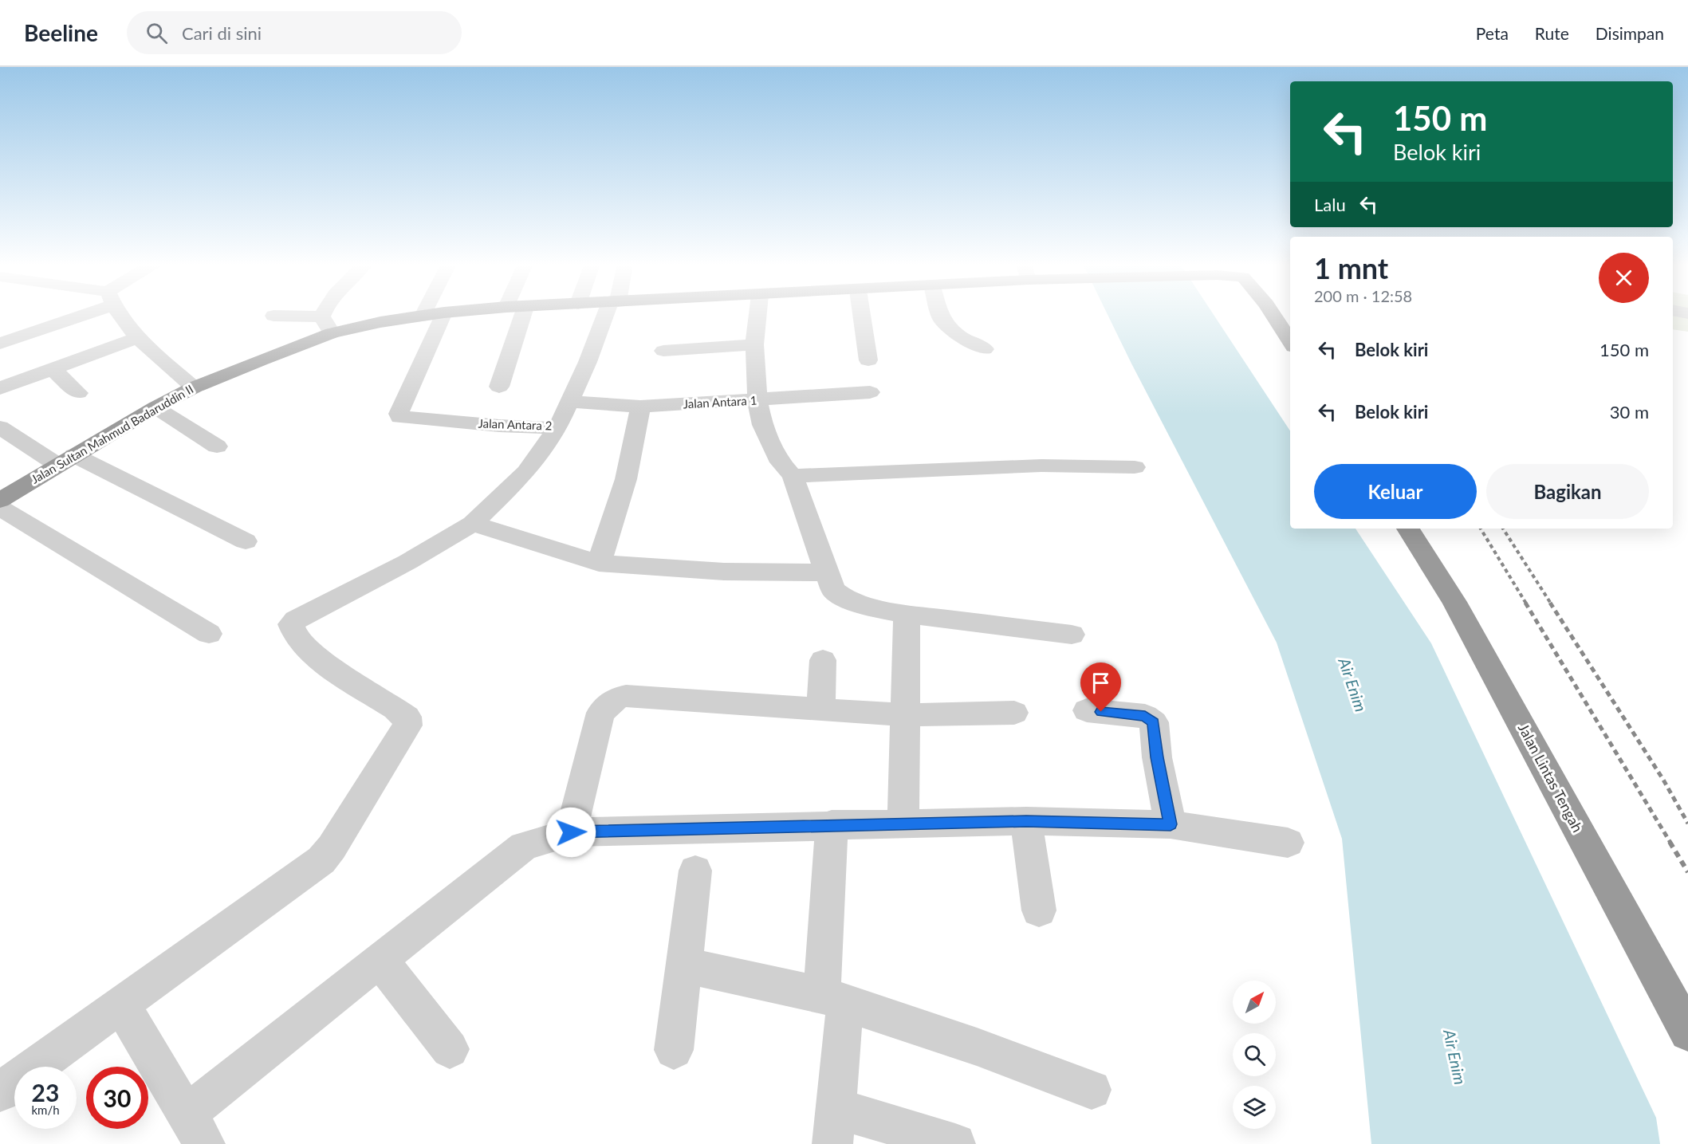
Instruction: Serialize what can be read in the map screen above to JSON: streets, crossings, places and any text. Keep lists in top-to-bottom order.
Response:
{
  "streets": {
    "highway": ["Jalan Sultan Mahmud Badaruddin II", "Jalan Lintas Tengah"],
    "street": ["Jalan Antara 1", "Jalan Antara 2"]
  },
  "crossings": [
    ["Jalan Antara 1", "Jalan Antara 2"]
  ],
  "water": ["Air Enim"],
  "north": "top right",
  "page": {
    "header": "Beeline",
    "search": "Cari di sini",
    "nav": ["Peta", "Rute", "Disimpan"],
    "turn": ["150 m", "Belok kiri"],
    "then": "Lalu",
    "heading": ["1 mnt", "200 m · 12:58"],
    "list": [
      {
        "name": "Belok kiri",
        "value": "150 m"
      },
      {
        "name": "Belok kiri",
        "value": "30 m"
      }
    ],
    "buttons": ["Keluar", "Bagikan"],
    "speed": "23 km/h",
    "limit": "30"
  }
}
